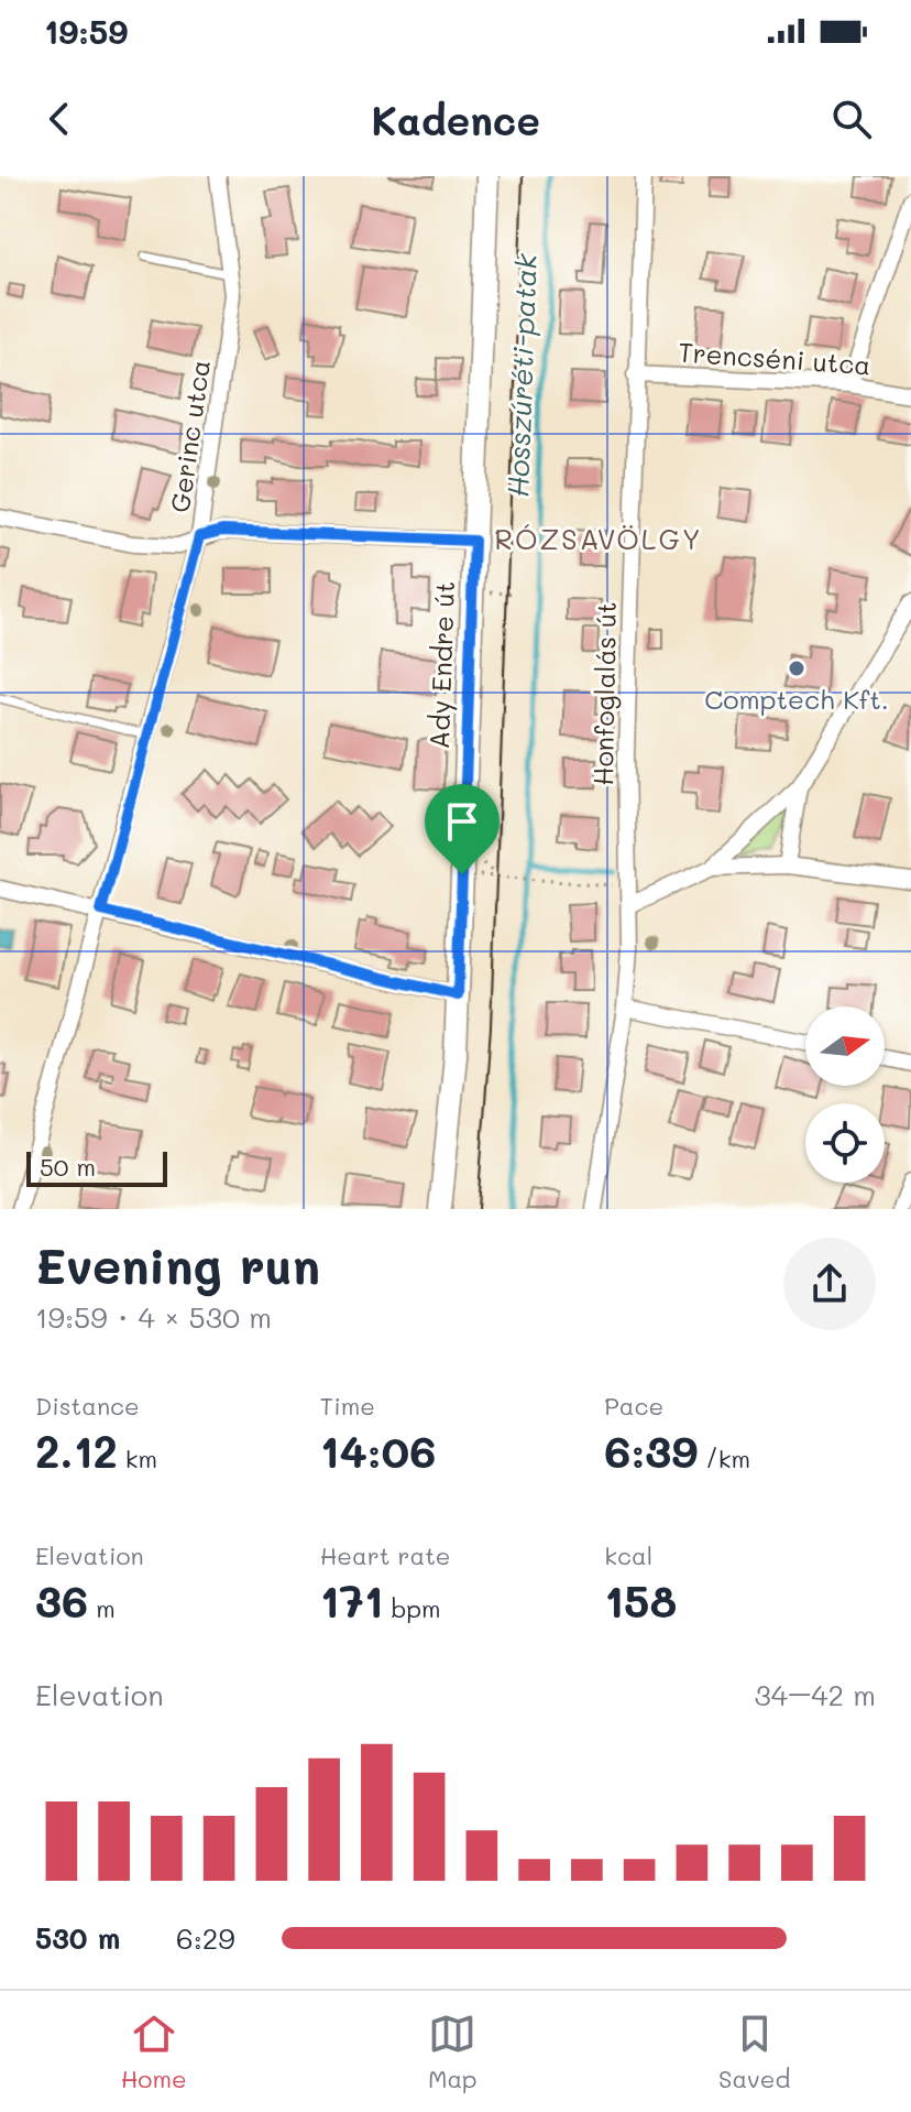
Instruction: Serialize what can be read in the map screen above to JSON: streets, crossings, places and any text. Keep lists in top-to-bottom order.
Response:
{
  "streets": {
    "street": [
      "Trencséni utca",
      "Gerinc utca",
      "Ady Endre út",
      "Honfoglalás út"
    ]
  },
  "crossings": [
    ["Trencséni utca", "Honfoglalás út"]
  ],
  "districts": ["RÓZSAVÖLGY"],
  "water": ["Hosszúréti-patak"],
  "places": ["Comptech Kft."],
  "scale_bar": "50 m",
  "north": "right",
  "page": {
    "status": "19:59",
    "header": "Kadence",
    "scale": "50 m",
    "heading": ["Evening run", "19:59 · 4 × 530 m"],
    "stats": [
      ["Distance", "2.12 km"],
      ["Time", "14:06"],
      ["Pace", "6:39 /km"],
      ["Elevation", "36 m"],
      ["Heart rate", "171 bpm"],
      ["kcal", "158"]
    ],
    "chart": ["Elevation", "34–42 m"],
    "list": [
      {
        "name": "530 m",
        "note": "6:29"
      }
    ],
    "tabs": ["Home", "Map", "Saved"]
  }
}
